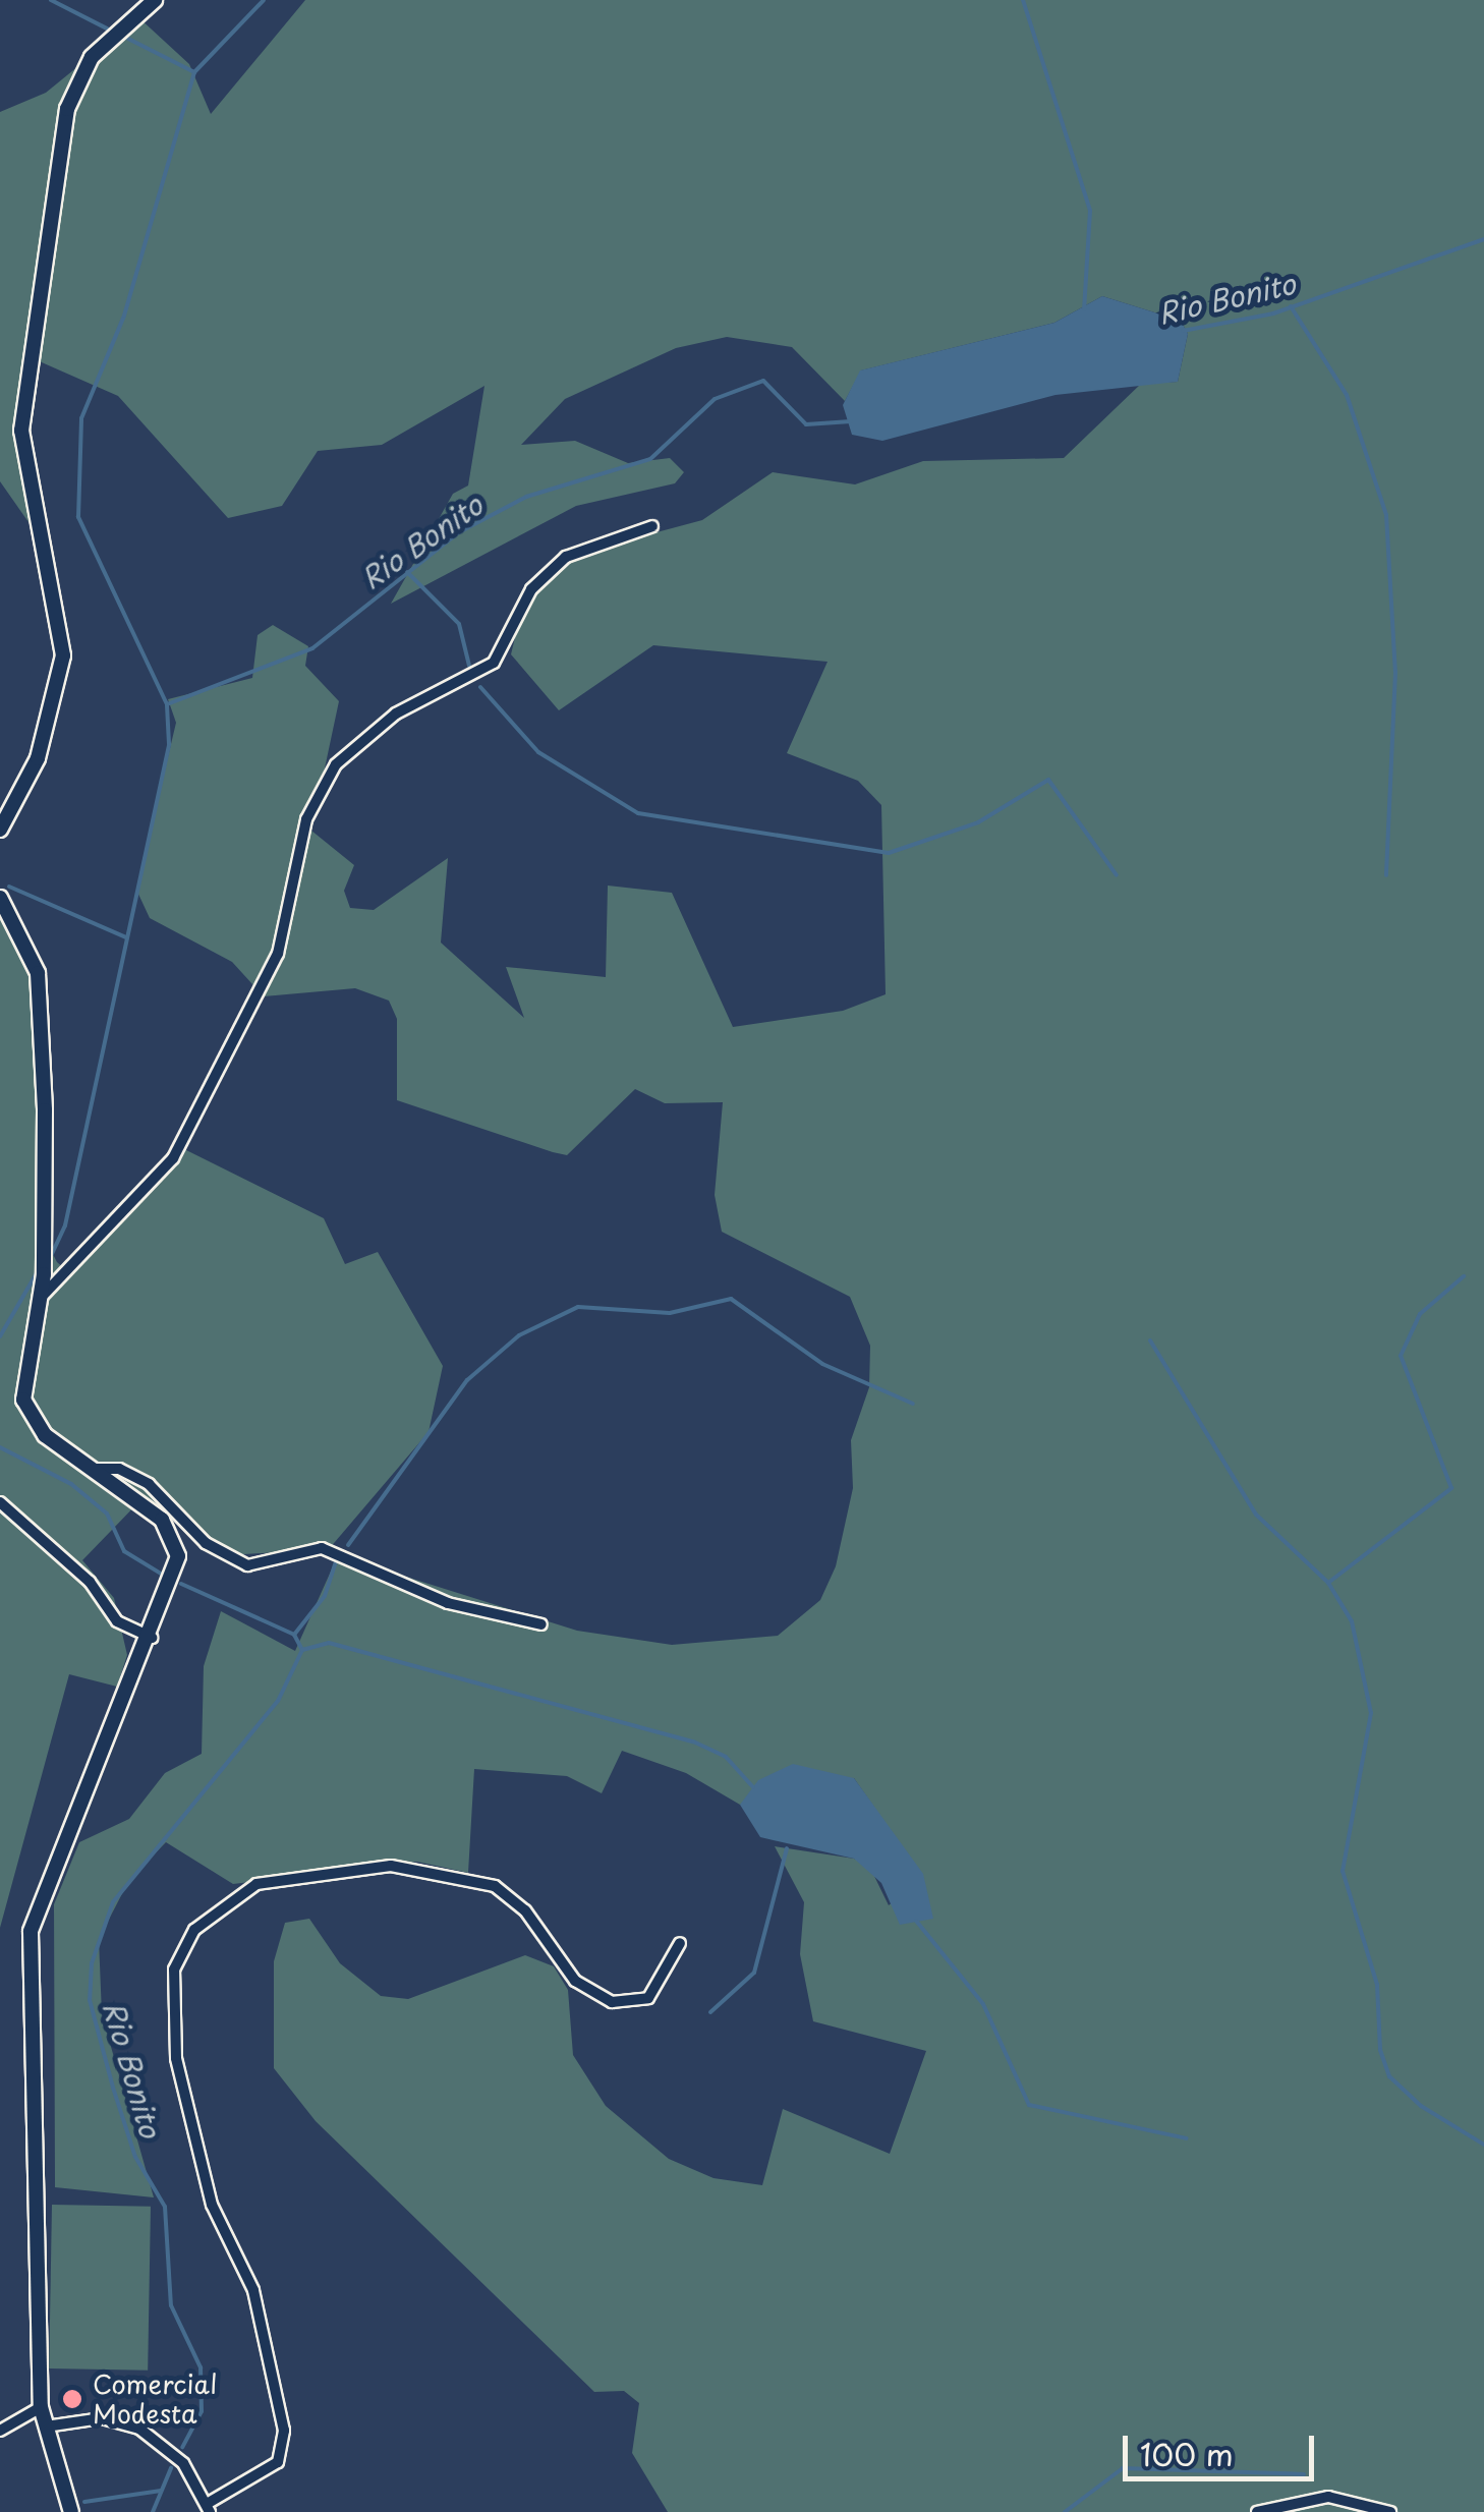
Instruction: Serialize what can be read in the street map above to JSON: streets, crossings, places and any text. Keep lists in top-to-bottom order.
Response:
{
  "water": ["Rio Bonito"],
  "places": ["Comercial Modesta"],
  "scale_bar": "100 m"
}
